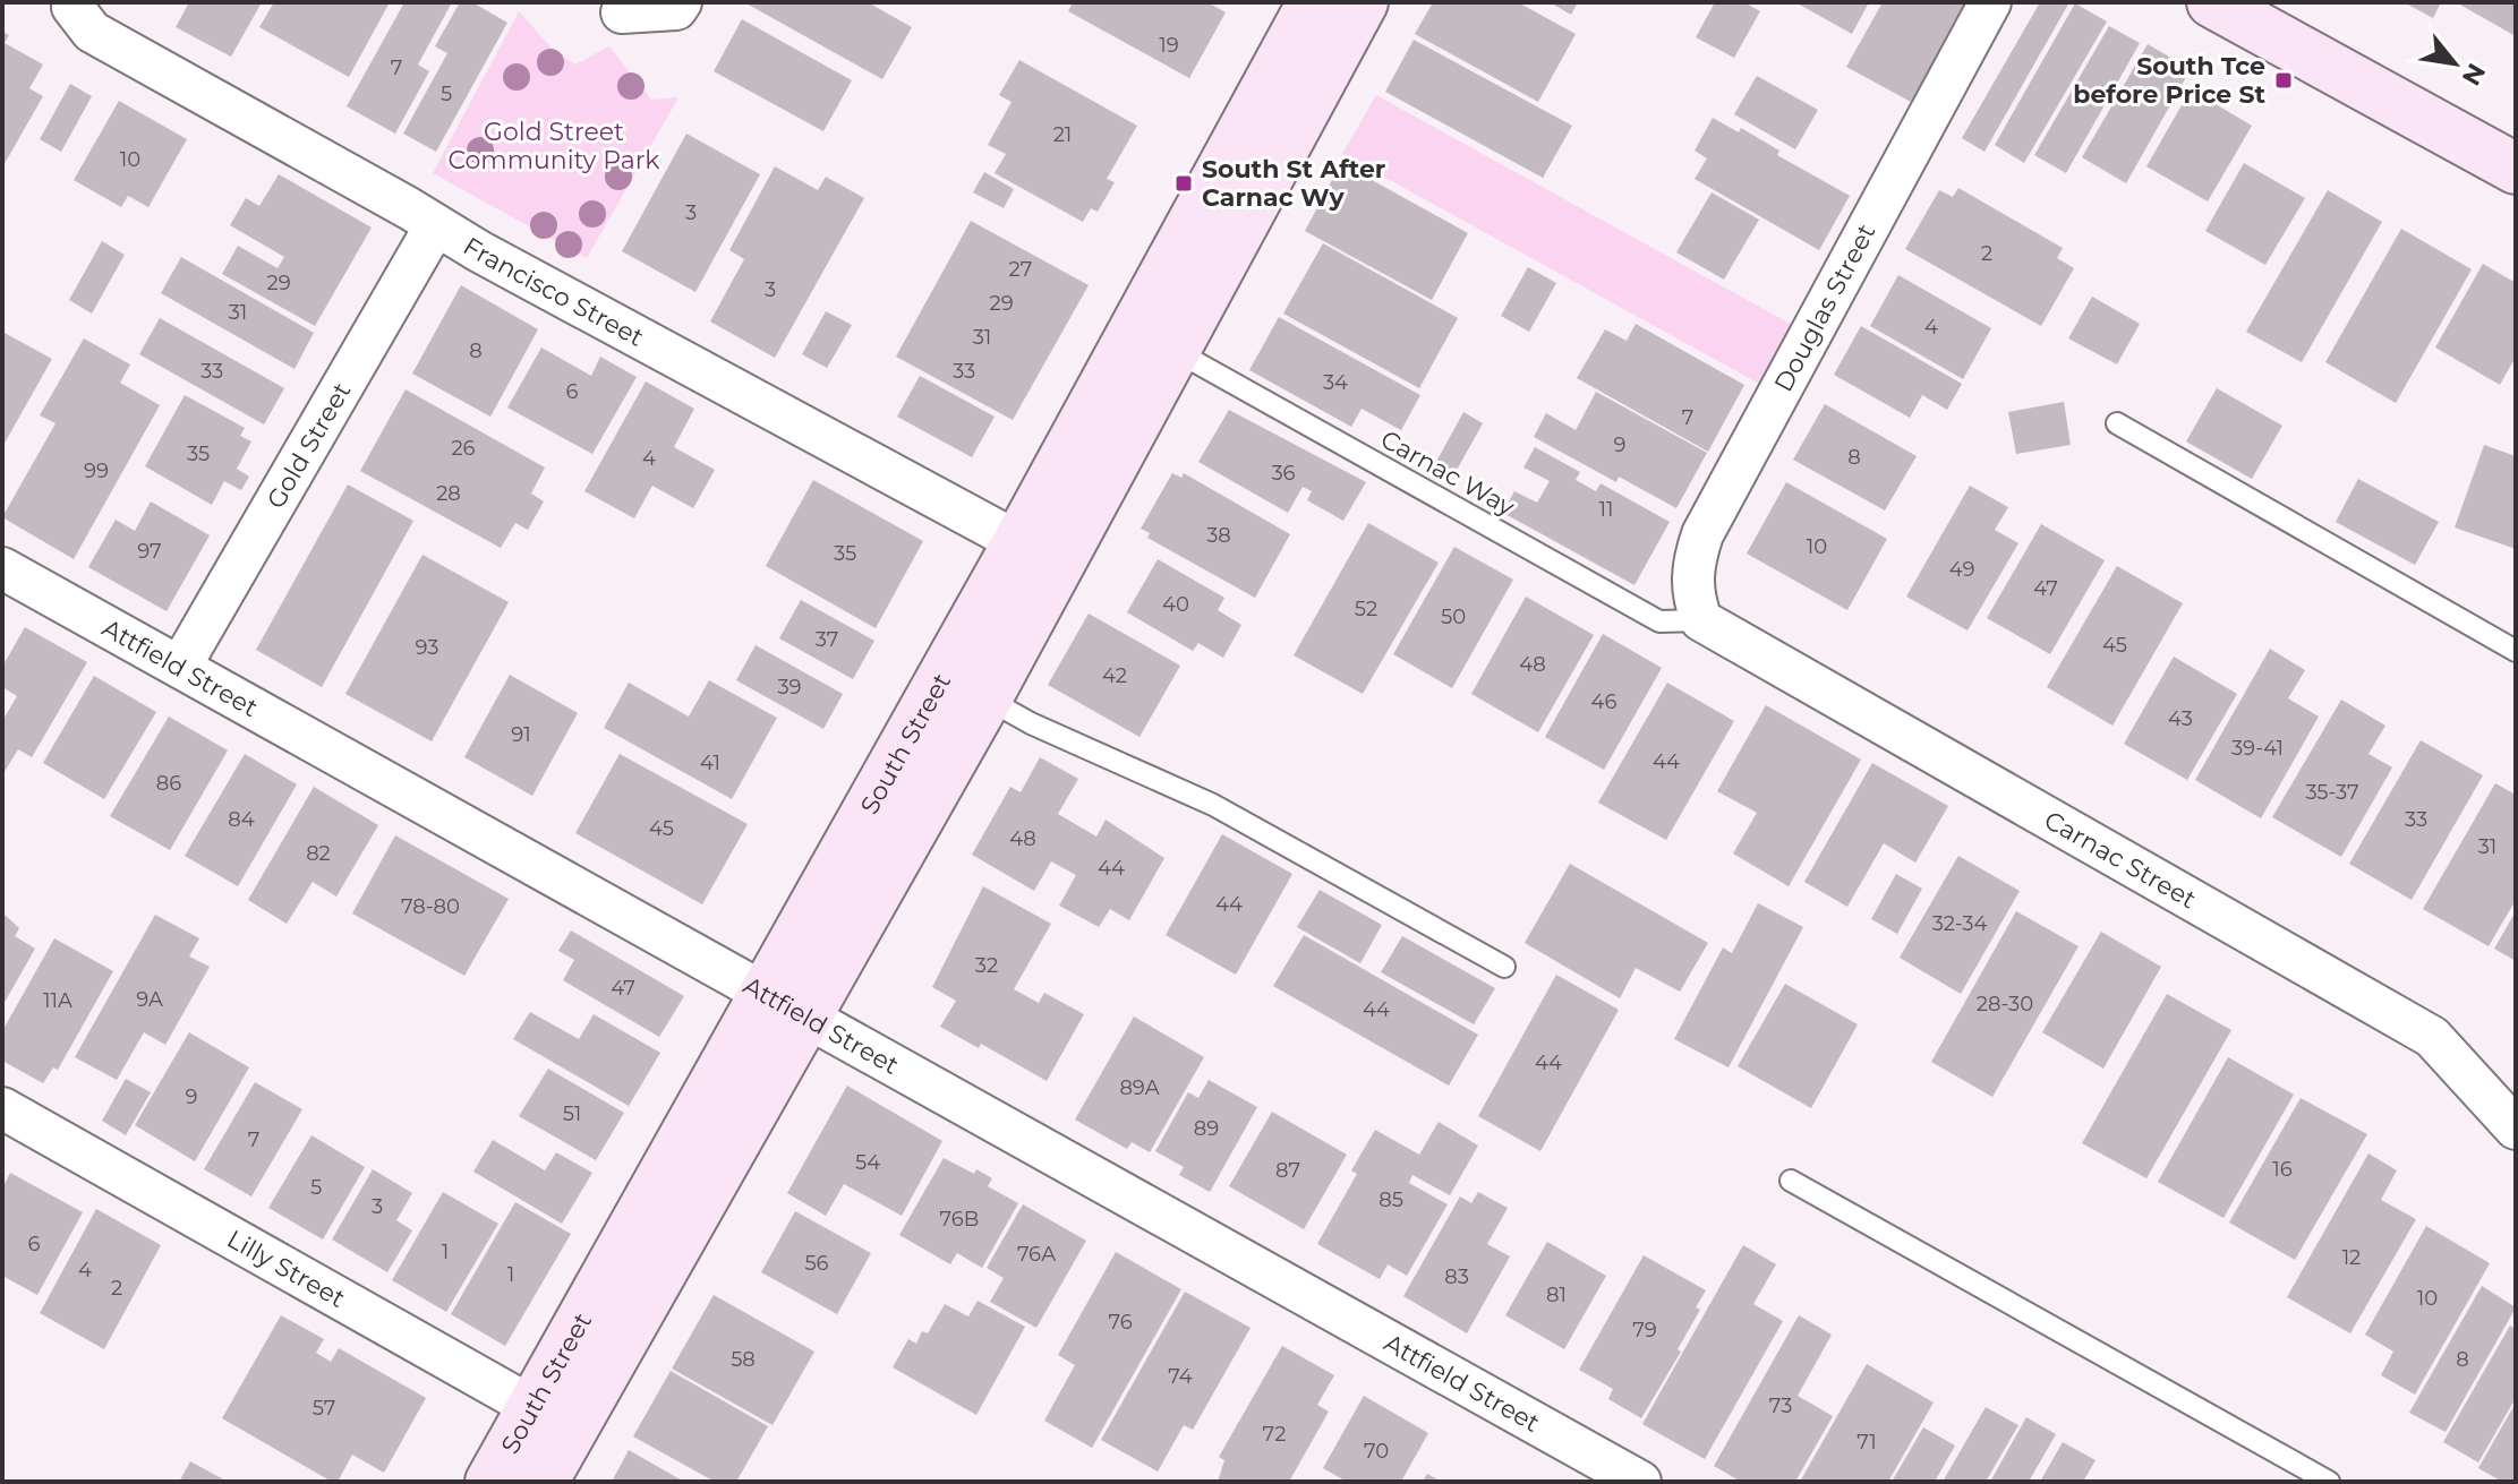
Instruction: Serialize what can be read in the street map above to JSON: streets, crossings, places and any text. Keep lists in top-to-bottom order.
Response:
{
  "streets": {
    "main road": ["South Street"],
    "street": [
      "Francisco Street",
      "Douglas Street",
      "Gold Street",
      "Attfield Street",
      "Carnac Street",
      "Lilly Street"
    ],
    "lane": ["Carnac Way"]
  },
  "crossings": [
    ["Francisco Street", "Gold Street"],
    ["Francisco Street", "South Street"],
    ["Douglas Street", "Carnac Way"],
    ["Douglas Street", "Carnac Street"],
    ["Gold Street", "Attfield Street"],
    ["Carnac Way", "South Street"],
    ["Carnac Way", "Carnac Street"],
    ["Attfield Street", "South Street"],
    ["South Street", "Lilly Street"]
  ],
  "parks": ["Gold Street Community Park"],
  "places": {
    "transit": ["South Tce before Price St", "South St After Carnac Wy"]
  },
  "house_numbers": [
    "19",
    "7",
    "5",
    "21",
    "10",
    "3",
    "2",
    "27",
    "29",
    "3",
    "29",
    "31",
    "4",
    "31",
    "8",
    "33",
    "33",
    "34",
    "6",
    "7",
    "9",
    "26",
    "35",
    "8",
    "4",
    "99",
    "36",
    "28",
    "11",
    "38",
    "10",
    "97",
    "35",
    "49",
    "47",
    "40",
    "52",
    "50",
    "37",
    "45",
    "93",
    "48",
    "42",
    "39",
    "46",
    "43",
    "91",
    "39-41",
    "44",
    "41",
    "86",
    "35-37",
    "84",
    "33",
    "45",
    "48",
    "31",
    "82",
    "44",
    "44",
    "78-80",
    "32-34",
    "32",
    "47",
    "9A",
    "11A",
    "28-30",
    "44",
    "44",
    "89A",
    "9",
    "51",
    "89",
    "7",
    "54",
    "16",
    "87",
    "5",
    "85",
    "3",
    "76B",
    "6",
    "1",
    "76A",
    "12",
    "56",
    "4",
    "1",
    "83",
    "2",
    "81",
    "10",
    "76",
    "79",
    "58",
    "8",
    "74",
    "73",
    "57",
    "72",
    "71",
    "70"
  ],
  "north": "bottom right"
}
